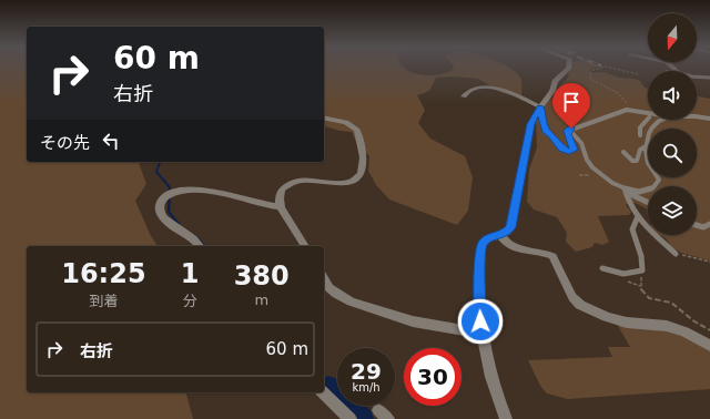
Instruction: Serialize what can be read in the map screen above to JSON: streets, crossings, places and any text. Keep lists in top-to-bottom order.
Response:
{
  "north": "bottom",
  "page": {
    "turn": ["60 m", "右折"],
    "then": "その先",
    "eta": [
      "16:25",
      "到着",
      "1",
      "分",
      "380",
      "m"
    ],
    "list": [
      {
        "name": "右折",
        "value": "60 m"
      }
    ],
    "speed": "29 km/h",
    "limit": "30"
  }
}
